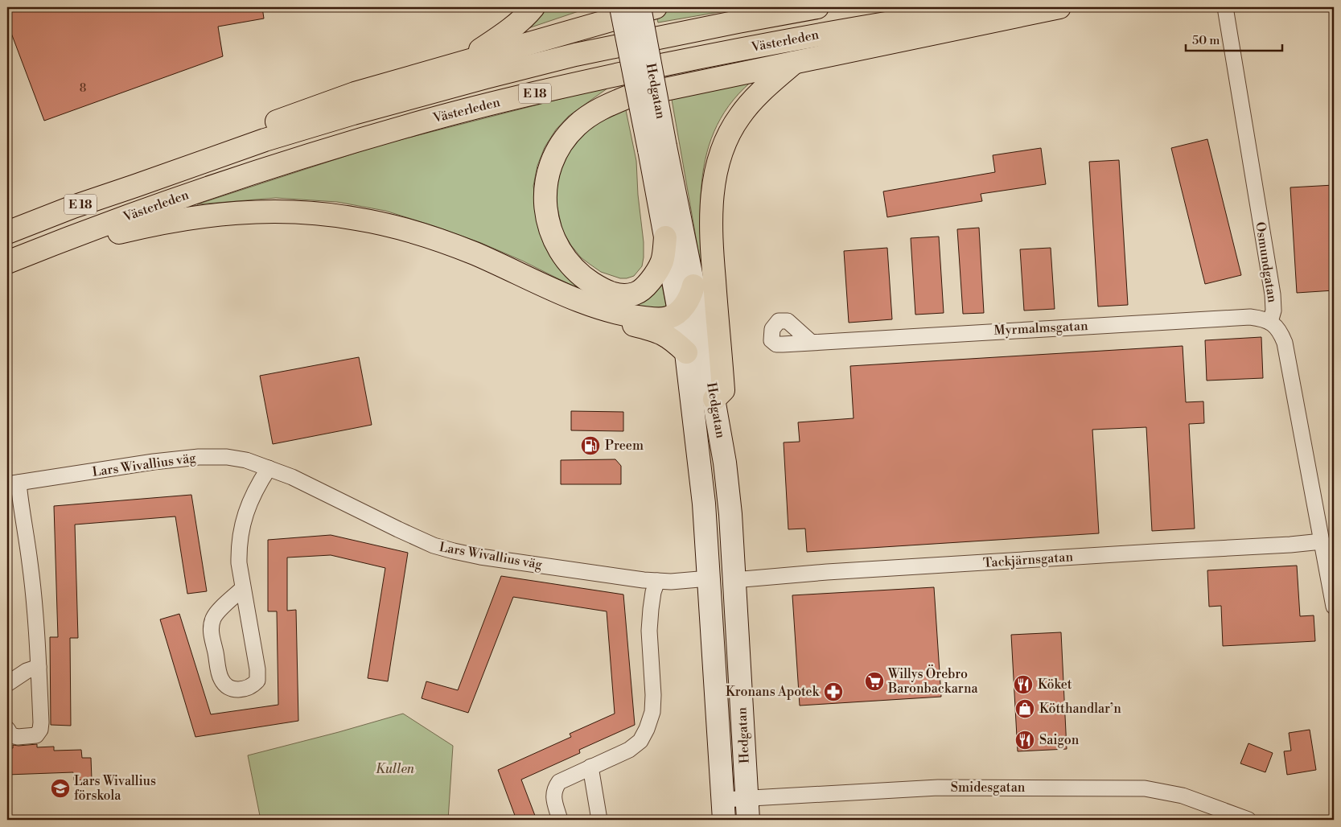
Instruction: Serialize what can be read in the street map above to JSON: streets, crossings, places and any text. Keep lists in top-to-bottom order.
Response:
{
  "streets": {
    "highway": ["Västerleden", "E 18"],
    "main road": ["Hedgatan"],
    "street": [
      "Osmundgatan",
      "Myrmalmsgatan",
      "Lars Wivallius väg",
      "Tackjärnsgatan",
      "Smidesgatan"
    ]
  },
  "crossings": [
    ["Västerleden", "E 18"],
    ["Hedgatan", "E 18"],
    ["Hedgatan", "Lars Wivallius väg"],
    ["Hedgatan", "Tackjärnsgatan"],
    ["Hedgatan", "Smidesgatan"],
    ["Osmundgatan", "Myrmalmsgatan"],
    ["Osmundgatan", "Tackjärnsgatan"]
  ],
  "parks": ["Kullen"],
  "places": {
    "fuel station": ["Preem"],
    "supermarket": ["Willys Örebro Baronbackarna"],
    "restaurant": ["Köket", "Saigon"],
    "pharmacy": ["Kronans Apotek"],
    "shop": ["Kötthandlar’n"],
    "school or university": ["Lars Wivallius förskola"]
  },
  "house_numbers": ["8"],
  "scale_bar": "50 m"
}
